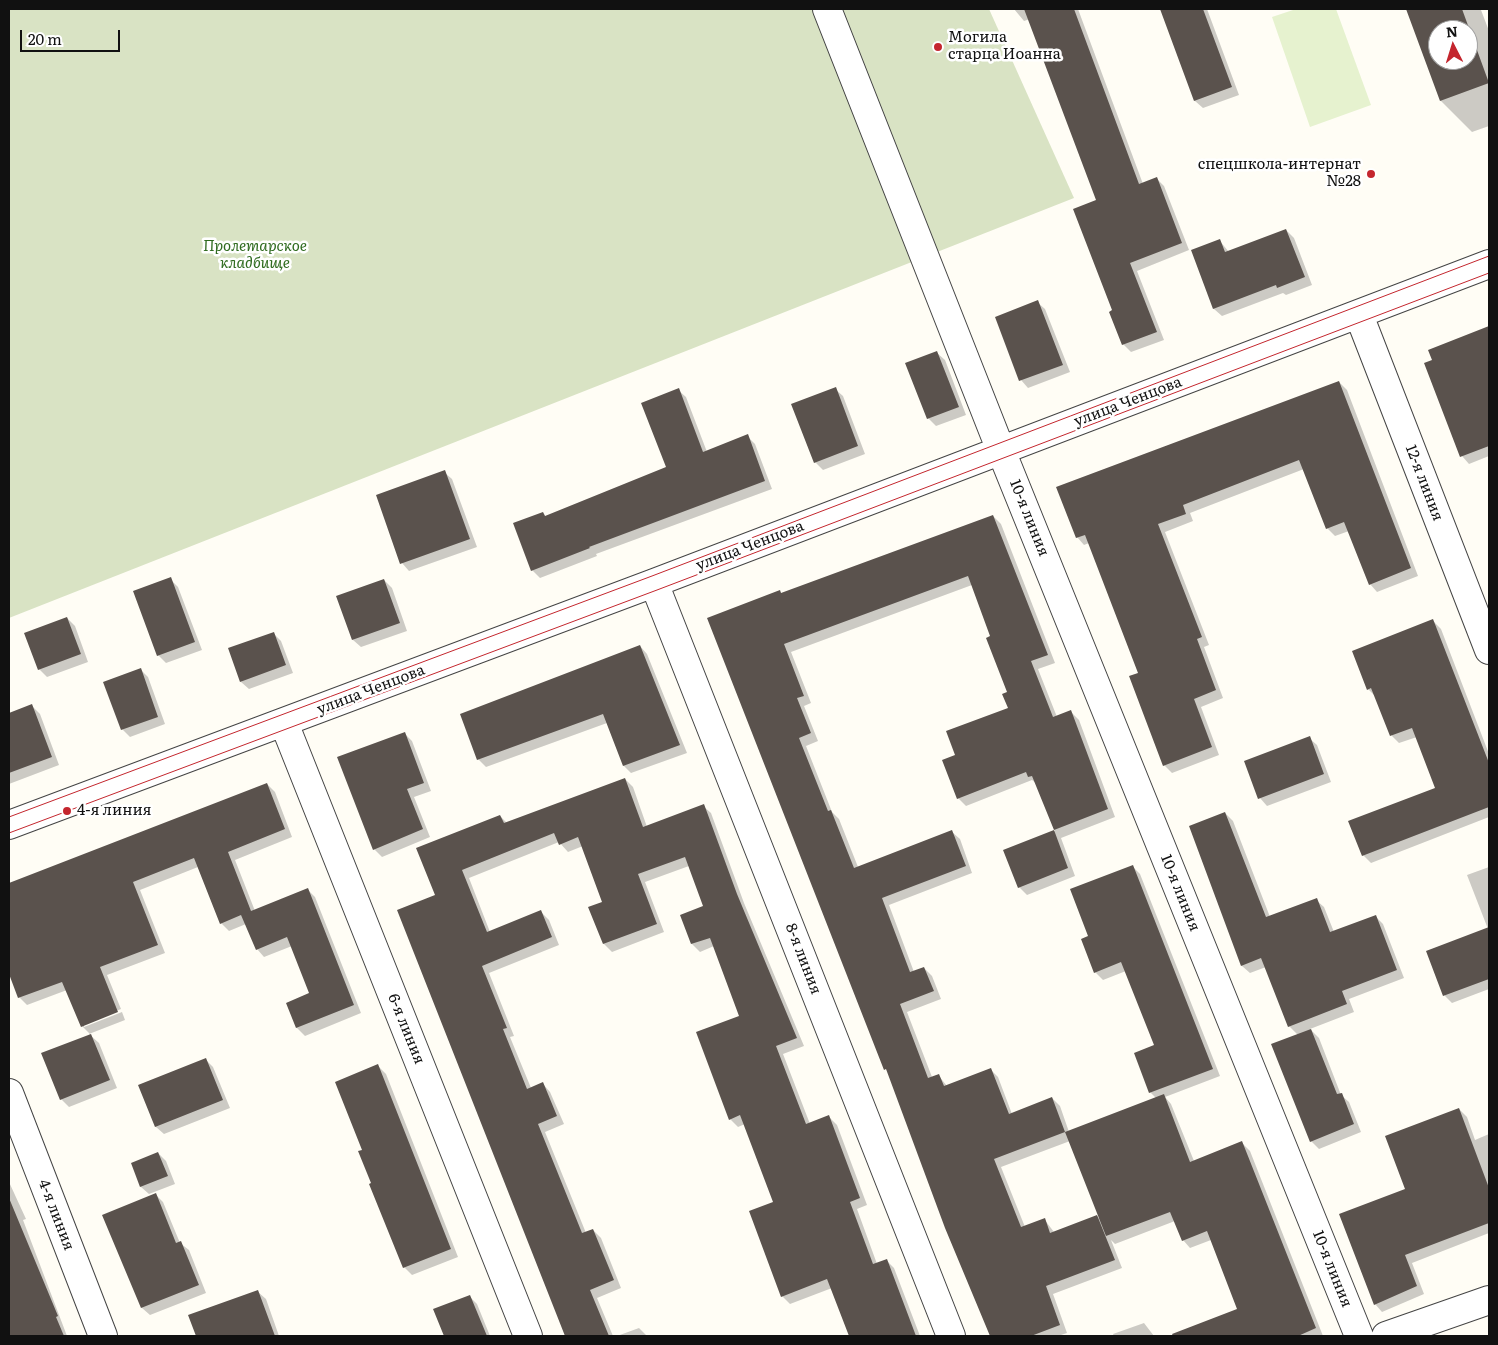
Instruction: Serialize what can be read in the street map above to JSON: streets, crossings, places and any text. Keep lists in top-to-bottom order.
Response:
{
  "streets": {
    "street": [
      "улица Ченцова",
      "12-я линия",
      "10-я линия",
      "8-я линия",
      "6-я линия",
      "4-я линия"
    ]
  },
  "crossings": [
    ["улица Ченцова", "12-я линия"],
    ["улица Ченцова", "10-я линия"],
    ["улица Ченцова", "8-я линия"],
    ["улица Ченцова", "6-я линия"]
  ],
  "parks": ["Пролетарское кладбище"],
  "places": ["Могила старца Иоанна", "спецшкола-интернат №28", "4-я линия"],
  "scale_bar": "20 m",
  "north": "top"
}
